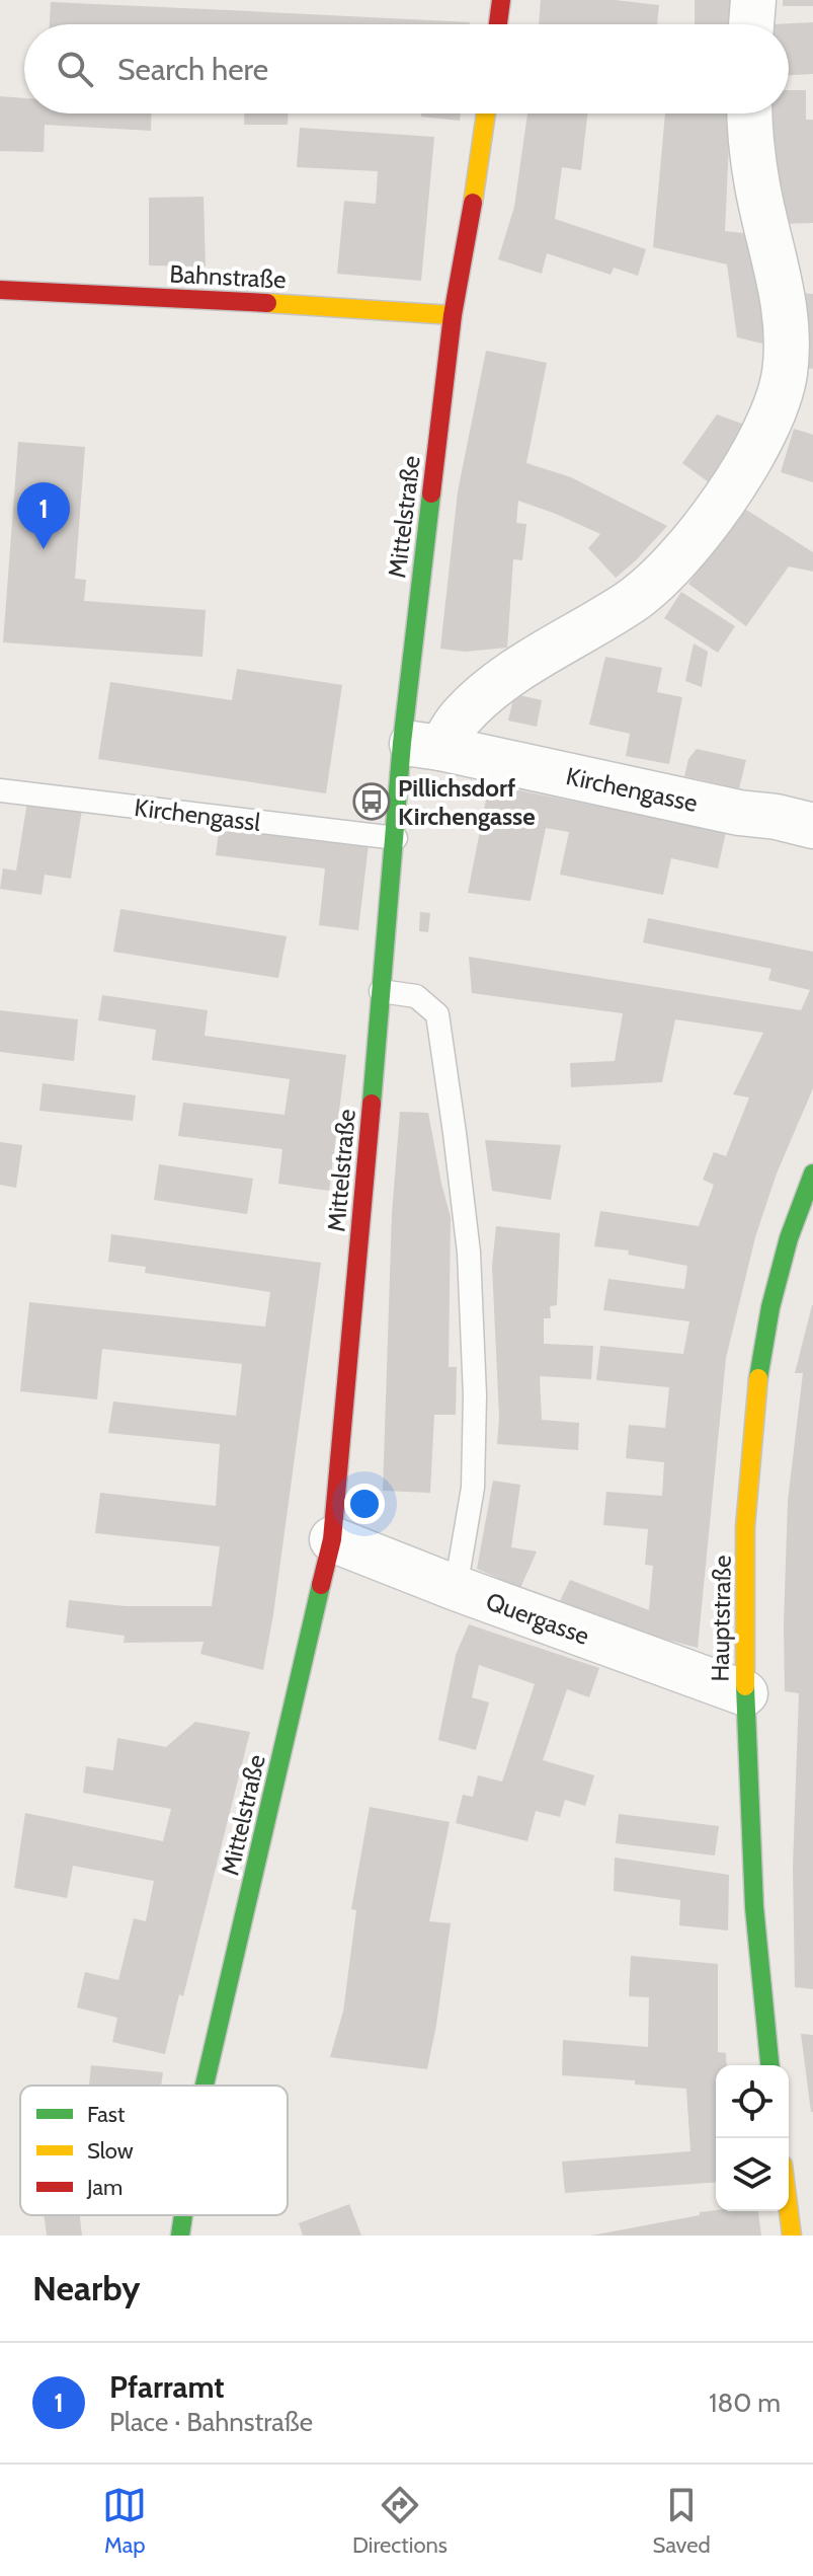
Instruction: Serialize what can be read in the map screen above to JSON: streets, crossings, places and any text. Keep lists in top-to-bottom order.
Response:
{
  "streets": {
    "street": [
      "Bahnstraße",
      "Mittelstraße",
      "Kirchengasse",
      "Quergasse",
      "Hauptstraße"
    ],
    "lane": ["Kirchengassl"]
  },
  "crossings": [
    ["Bahnstraße", "Mittelstraße"],
    ["Mittelstraße", "Kirchengasse"],
    ["Mittelstraße", "Kirchengassl"],
    ["Mittelstraße", "Quergasse"],
    ["Quergasse", "Hauptstraße"]
  ],
  "places": {
    "bus stop": ["Pillichsdorf Kirchengasse"]
  },
  "legend": ["Fast", "Slow", "Jam"],
  "page": {
    "search": "Search here",
    "pins": "1",
    "heading": "Nearby",
    "list": [
      {
        "mark": "1",
        "name": "Pfarramt",
        "note": "Place · Bahnstraße",
        "value": "180 m"
      }
    ],
    "nav": ["Map", "Directions", "Saved"]
  }
}
